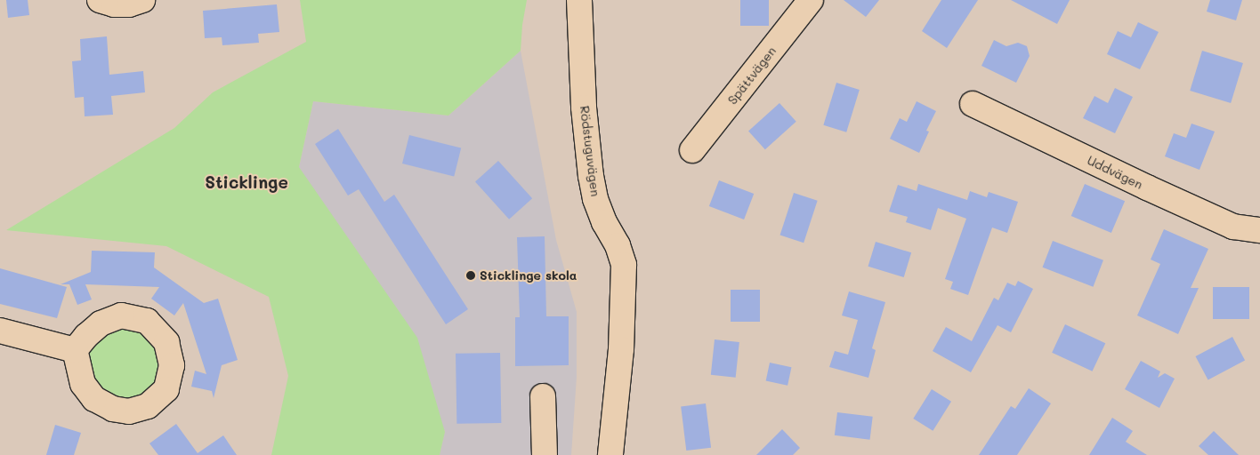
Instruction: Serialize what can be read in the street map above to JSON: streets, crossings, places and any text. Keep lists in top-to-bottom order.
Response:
{
  "streets": {
    "street": ["Spättvägen", "Rödstuguvägen", "Uddvägen"]
  },
  "districts": ["Sticklinge"],
  "places": ["Sticklinge skola"]
}
